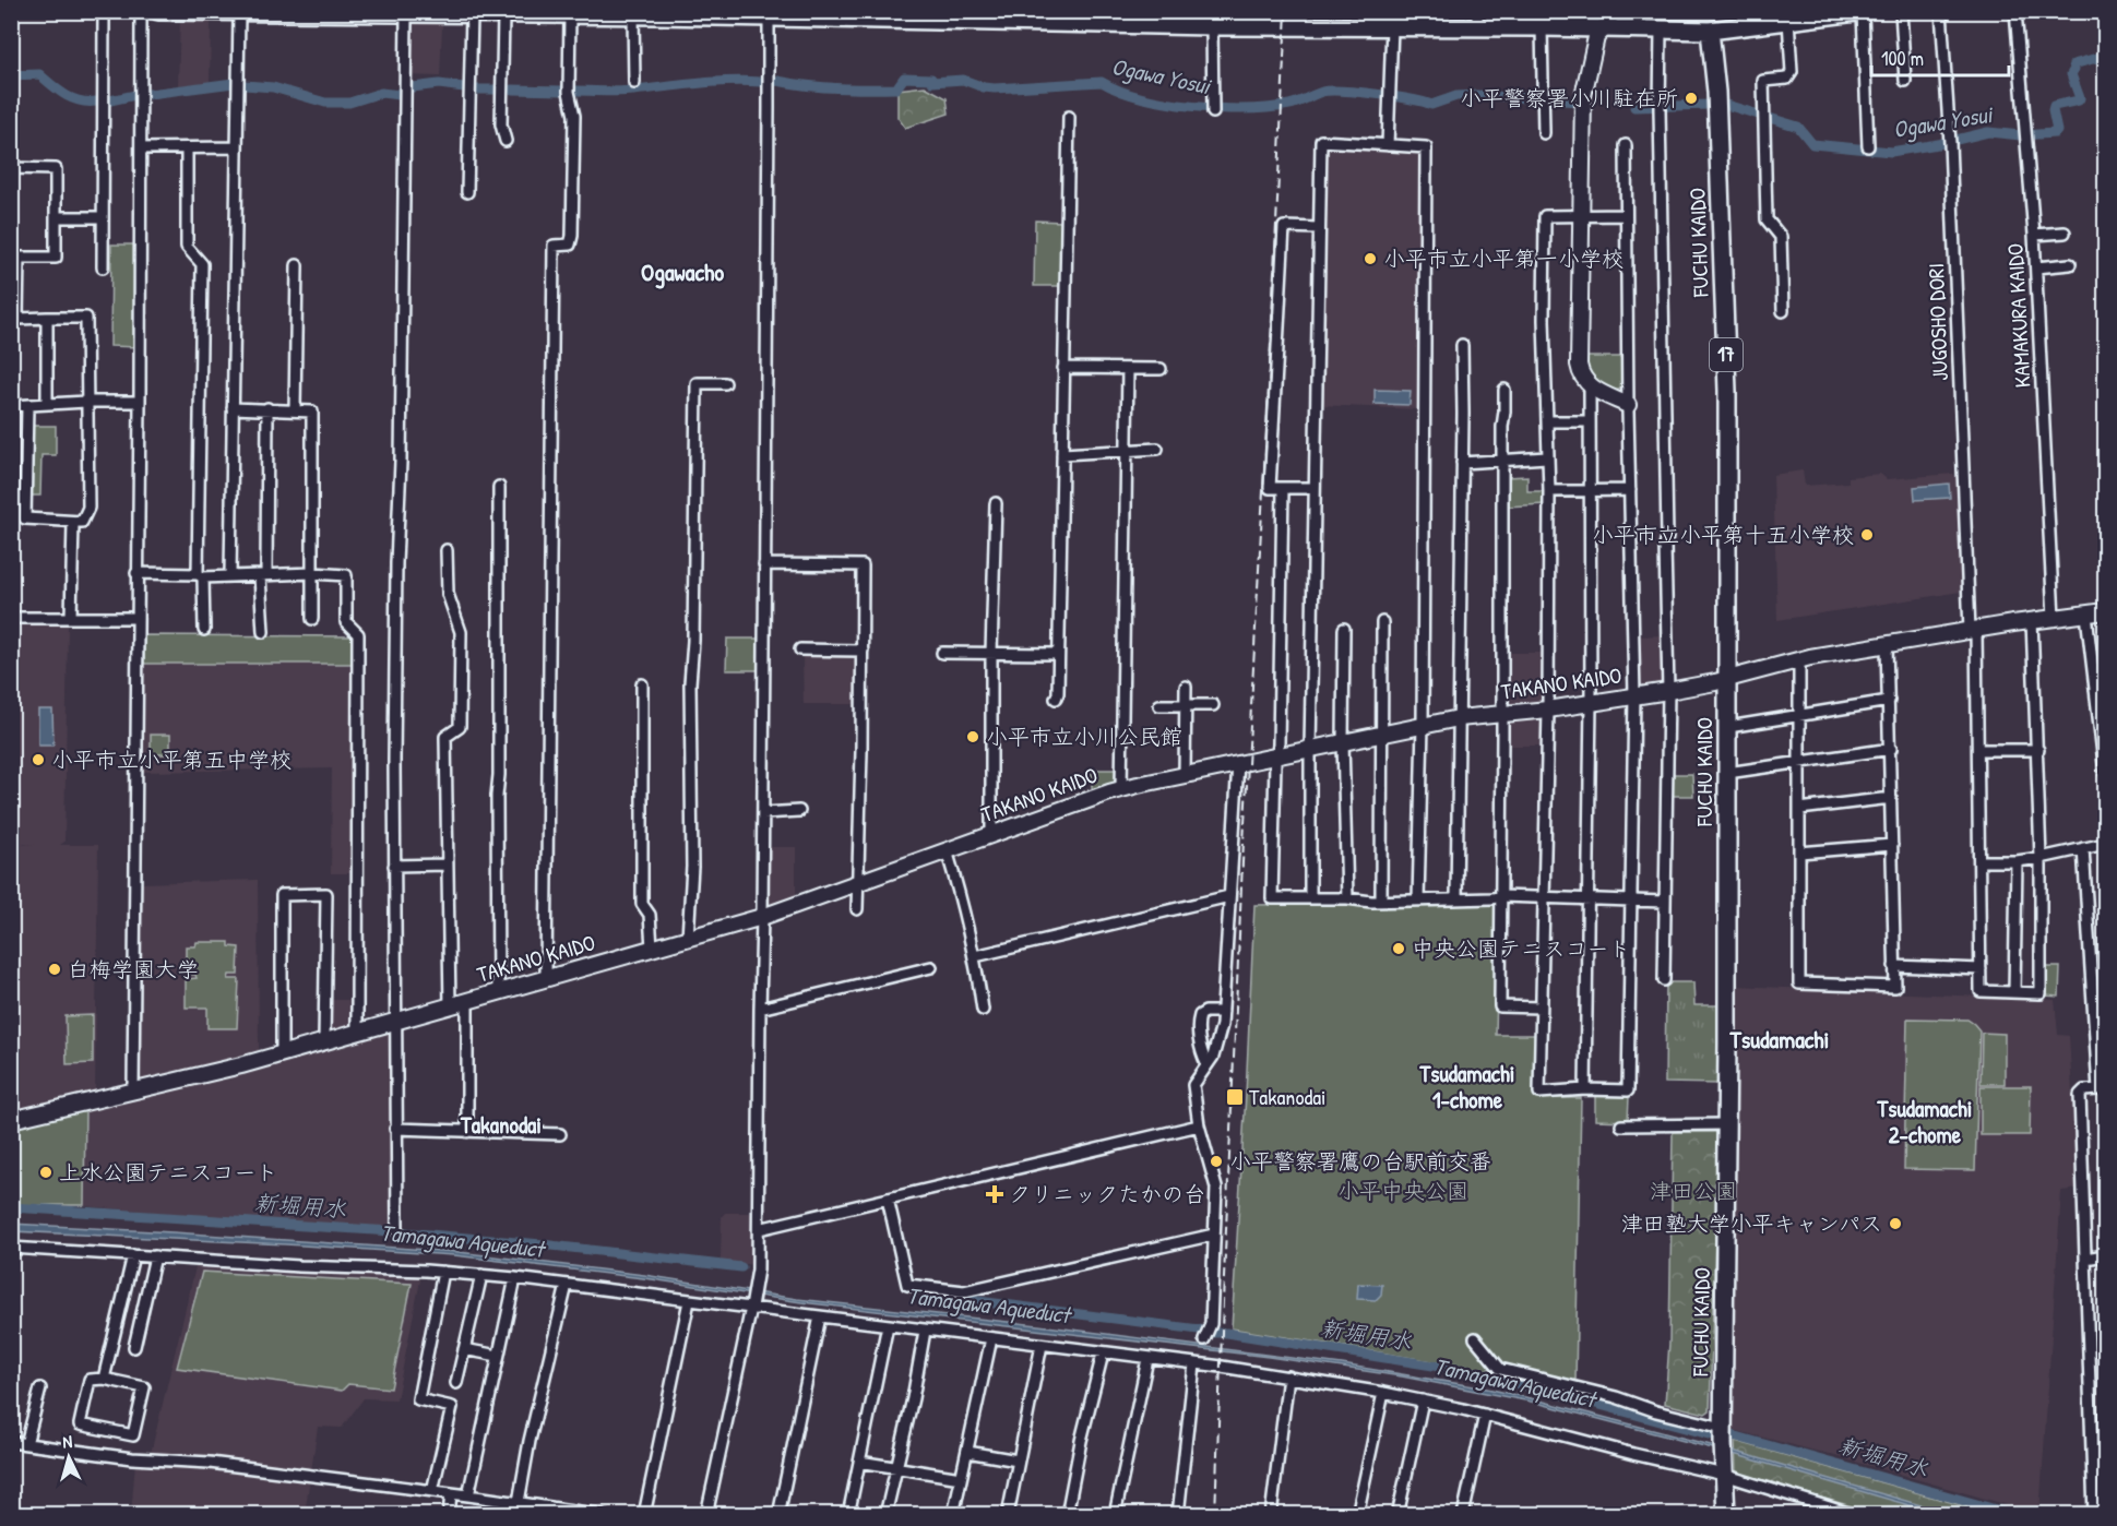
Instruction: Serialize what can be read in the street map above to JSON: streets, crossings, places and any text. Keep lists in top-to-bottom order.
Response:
{
  "streets": {
    "main road": ["FUCHU KAIDO", "17"],
    "street": ["KAMAKURA KAIDO", "JUGOSHO DORI", "TAKANO KAIDO"]
  },
  "crossings": [
    ["FUCHU KAIDO", "TAKANO KAIDO"],
    ["KAMAKURA KAIDO", "TAKANO KAIDO"],
    ["JUGOSHO DORI", "TAKANO KAIDO"]
  ],
  "districts": [
    "Ogawacho",
    "Tsudamachi",
    "Tsudamachi 1-chome",
    "Tsudamachi 2-chome",
    "Takanodai"
  ],
  "water": ["Ogawa Yosui", "新堀用水", "Tamagawa Aqueduct"],
  "parks": ["小平中央公園", "津田公園"],
  "places": {
    "other": [
      "小平警察署小川駐在所",
      "小平市立小平第一小学校",
      "小平市立小平第十五小学校",
      "小平市立小川公民館",
      "小平市立小平第五中学校",
      "中央公園テニスコート",
      "白梅学園大学",
      "小平警察署鷹の台駅前交番",
      "上水公園テニスコート",
      "津田塾大学小平キャンパス"
    ],
    "transit": ["Takanodai"],
    "health": ["クリニックたかの台"]
  },
  "scale_bar": "100 m",
  "north": "top"
}
